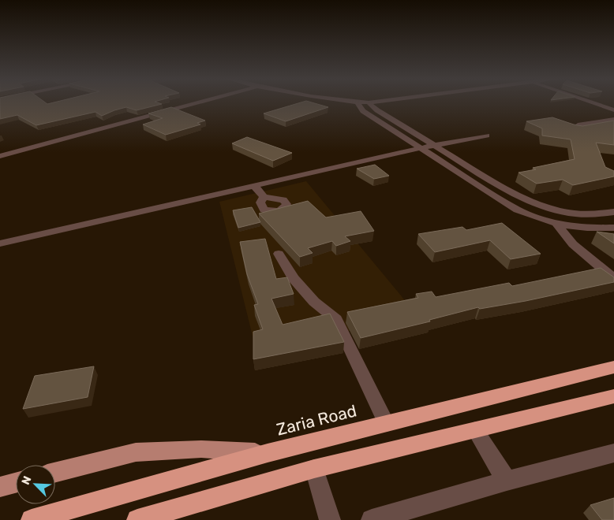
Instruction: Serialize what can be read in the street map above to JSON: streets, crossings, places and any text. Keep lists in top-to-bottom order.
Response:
{
  "streets": {
    "highway": ["Zaria Road"]
  },
  "north": "top left"
}
